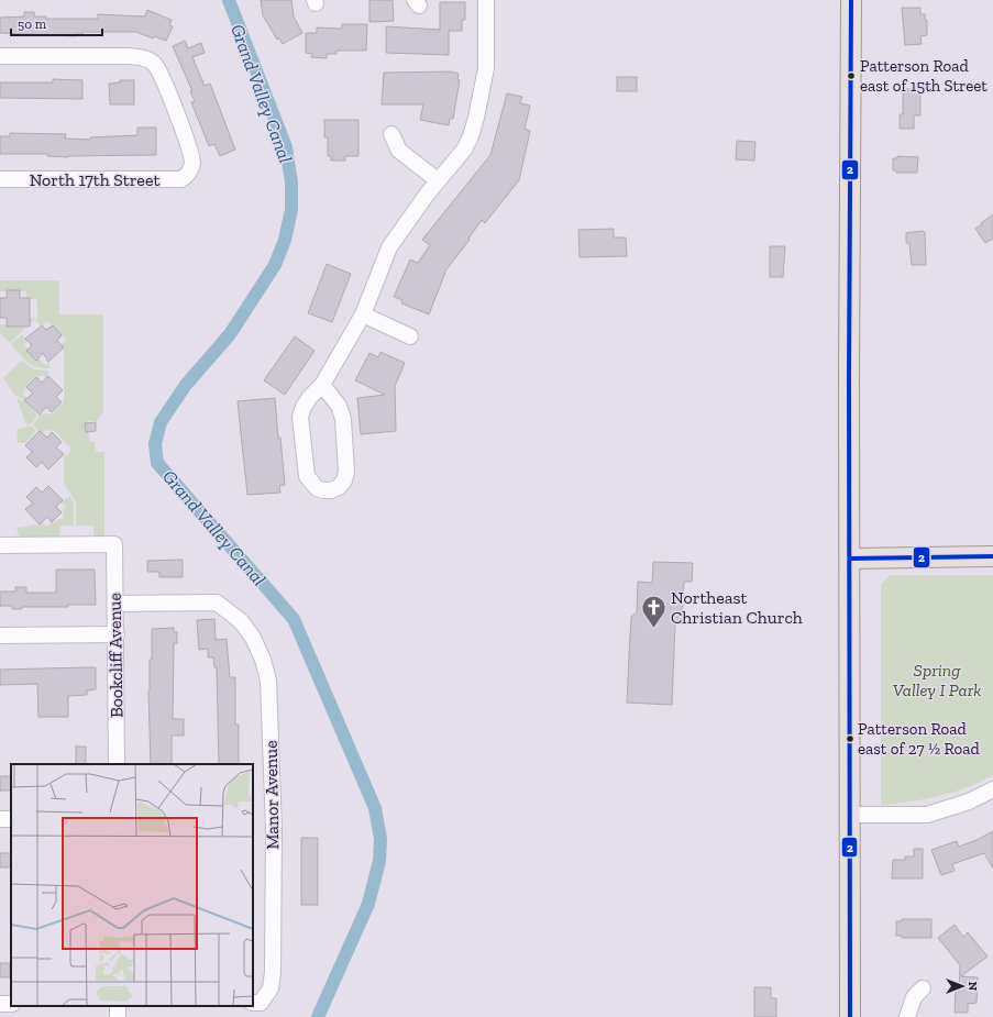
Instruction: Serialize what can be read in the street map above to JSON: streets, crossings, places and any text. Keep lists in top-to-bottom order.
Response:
{
  "streets": {
    "street": ["North 17th Street", "Bookcliff Avenue", "Manor Avenue"]
  },
  "crossings": [
    ["Bookcliff Avenue", "Manor Avenue"]
  ],
  "water": ["Grand Valley Canal"],
  "parks": ["Spring Valley I Park"],
  "places": {
    "other": ["Patterson Road east of 15th Street", "Patterson Road east of 27 ½ Road"],
    "church": ["Northeast Christian Church"]
  },
  "lines": ["transit line 2"],
  "scale_bar": "50 m",
  "north": "right"
}
